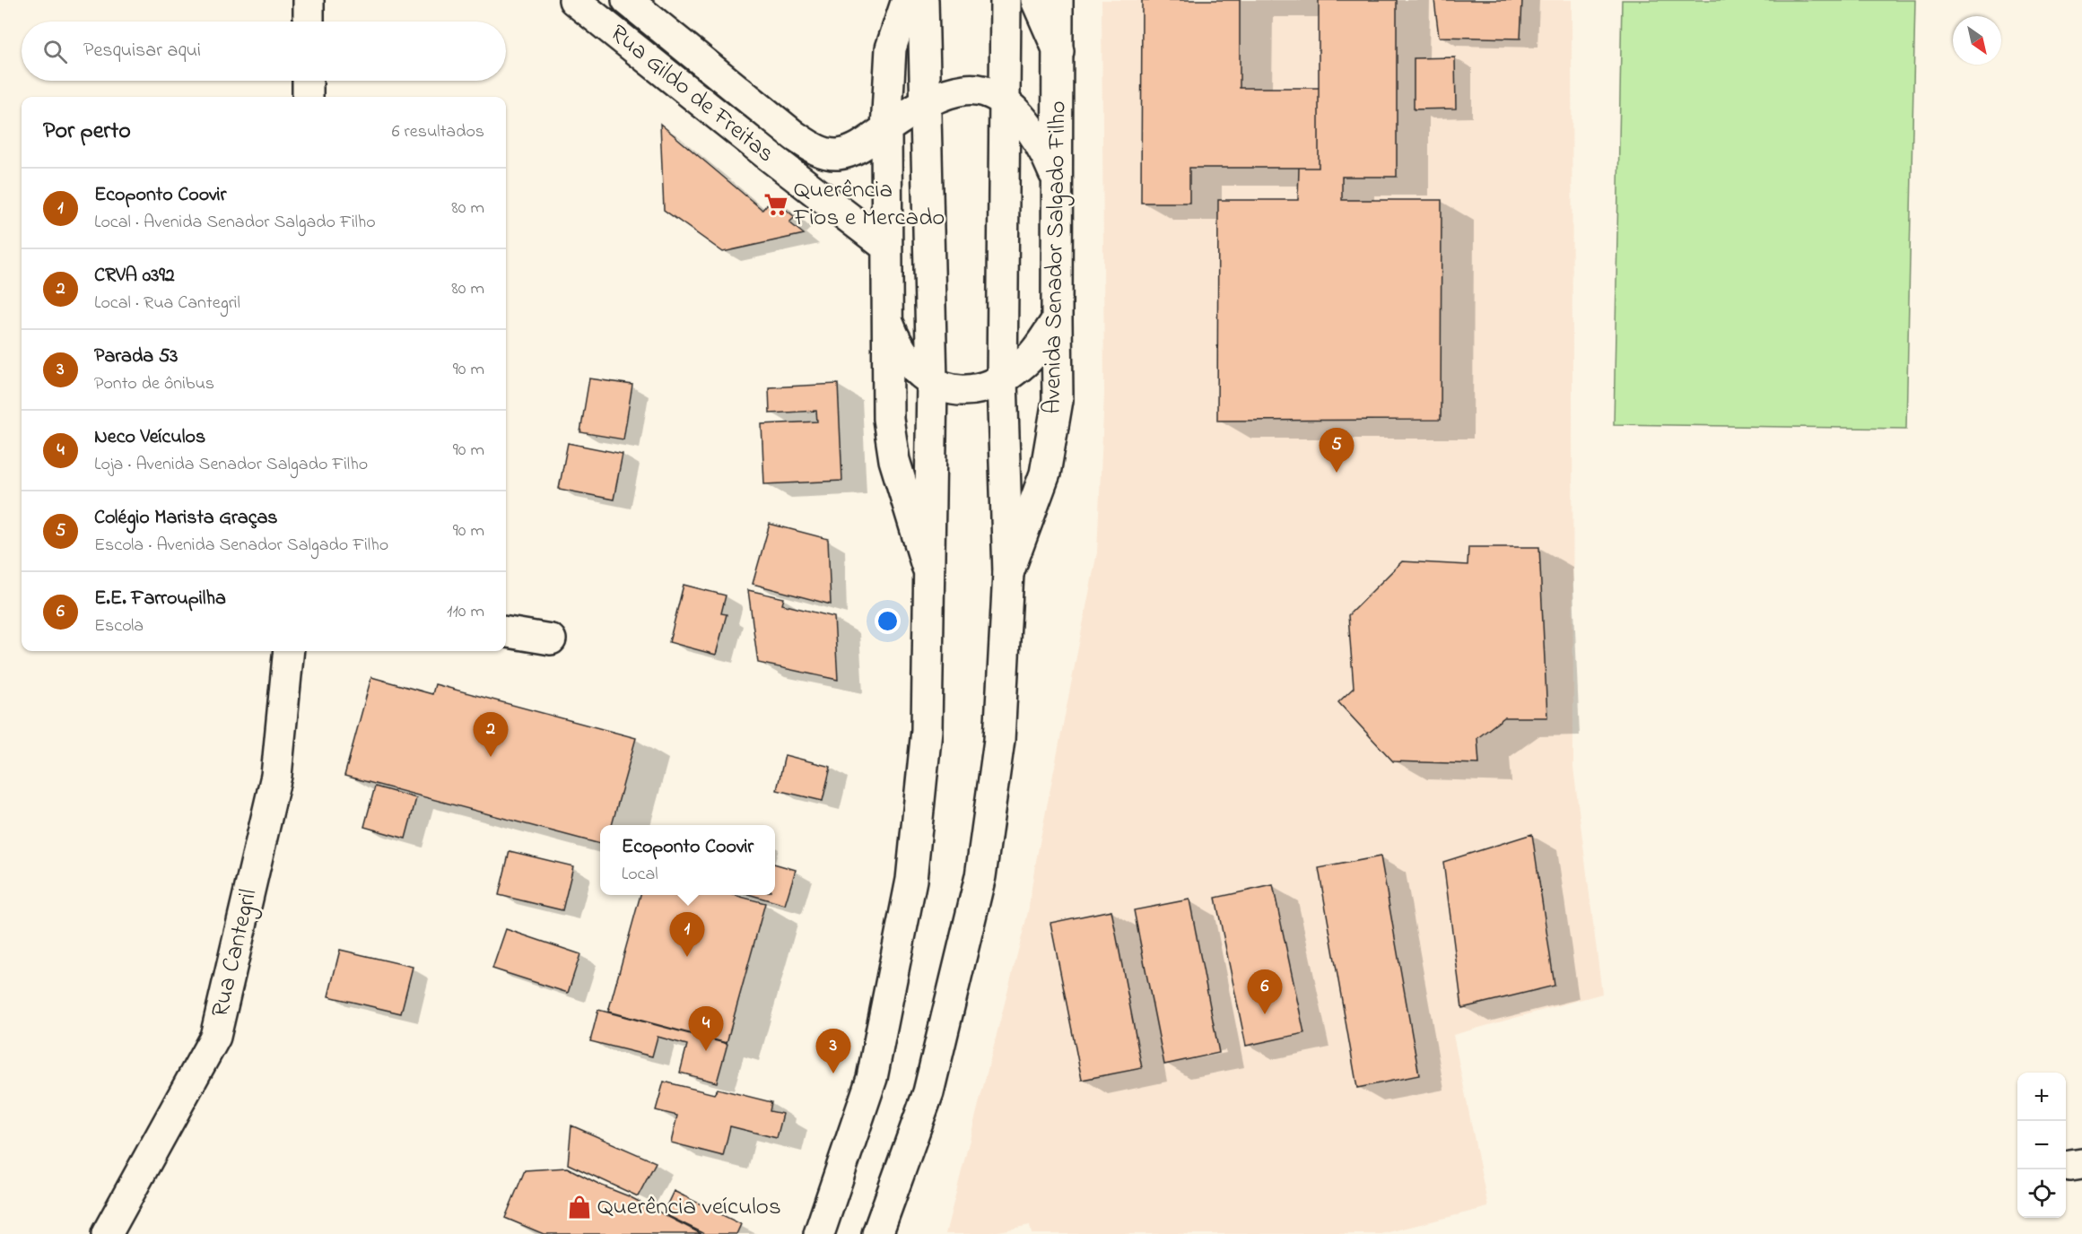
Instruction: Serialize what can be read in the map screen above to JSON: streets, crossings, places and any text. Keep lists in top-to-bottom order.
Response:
{
  "streets": {
    "street": ["Rua Gildo de Freitas", "Avenida Senador Salgado Filho", "Rua Cantegril"]
  },
  "crossings": [
    ["Rua Gildo de Freitas", "Avenida Senador Salgado Filho"]
  ],
  "places": {
    "supermarket": ["Querência Fios e Mercado"],
    "shop": ["Querência veículos"]
  },
  "north": "bottom right",
  "page": {
    "search": "Pesquisar aqui",
    "heading": ["Por perto", "6 resultados"],
    "list": [
      {
        "mark": "1",
        "name": "Ecoponto Coovir",
        "note": "Local · Avenida Senador Salgado Filho",
        "value": "80 m"
      },
      {
        "mark": "2",
        "name": "CRVA 0392",
        "note": "Local · Rua Cantegril",
        "value": "80 m"
      },
      {
        "mark": "3",
        "name": "Parada 53",
        "note": "Ponto de ônibus",
        "value": "90 m"
      },
      {
        "mark": "4",
        "name": "Neco Veículos",
        "note": "Loja · Avenida Senador Salgado Filho",
        "value": "90 m"
      },
      {
        "mark": "5",
        "name": "Colégio Marista Graças",
        "note": "Escola · Avenida Senador Salgado Filho",
        "value": "90 m"
      },
      {
        "mark": "6",
        "name": "E.E. Farroupilha",
        "note": "Escola",
        "value": "110 m"
      }
    ],
    "pins": [
      "5",
      "2",
      "1",
      "6",
      "4",
      "3"
    ],
    "popup": ["Ecoponto Coovir", "Local"],
    "map_buttons": ["+", "−"]
  }
}
